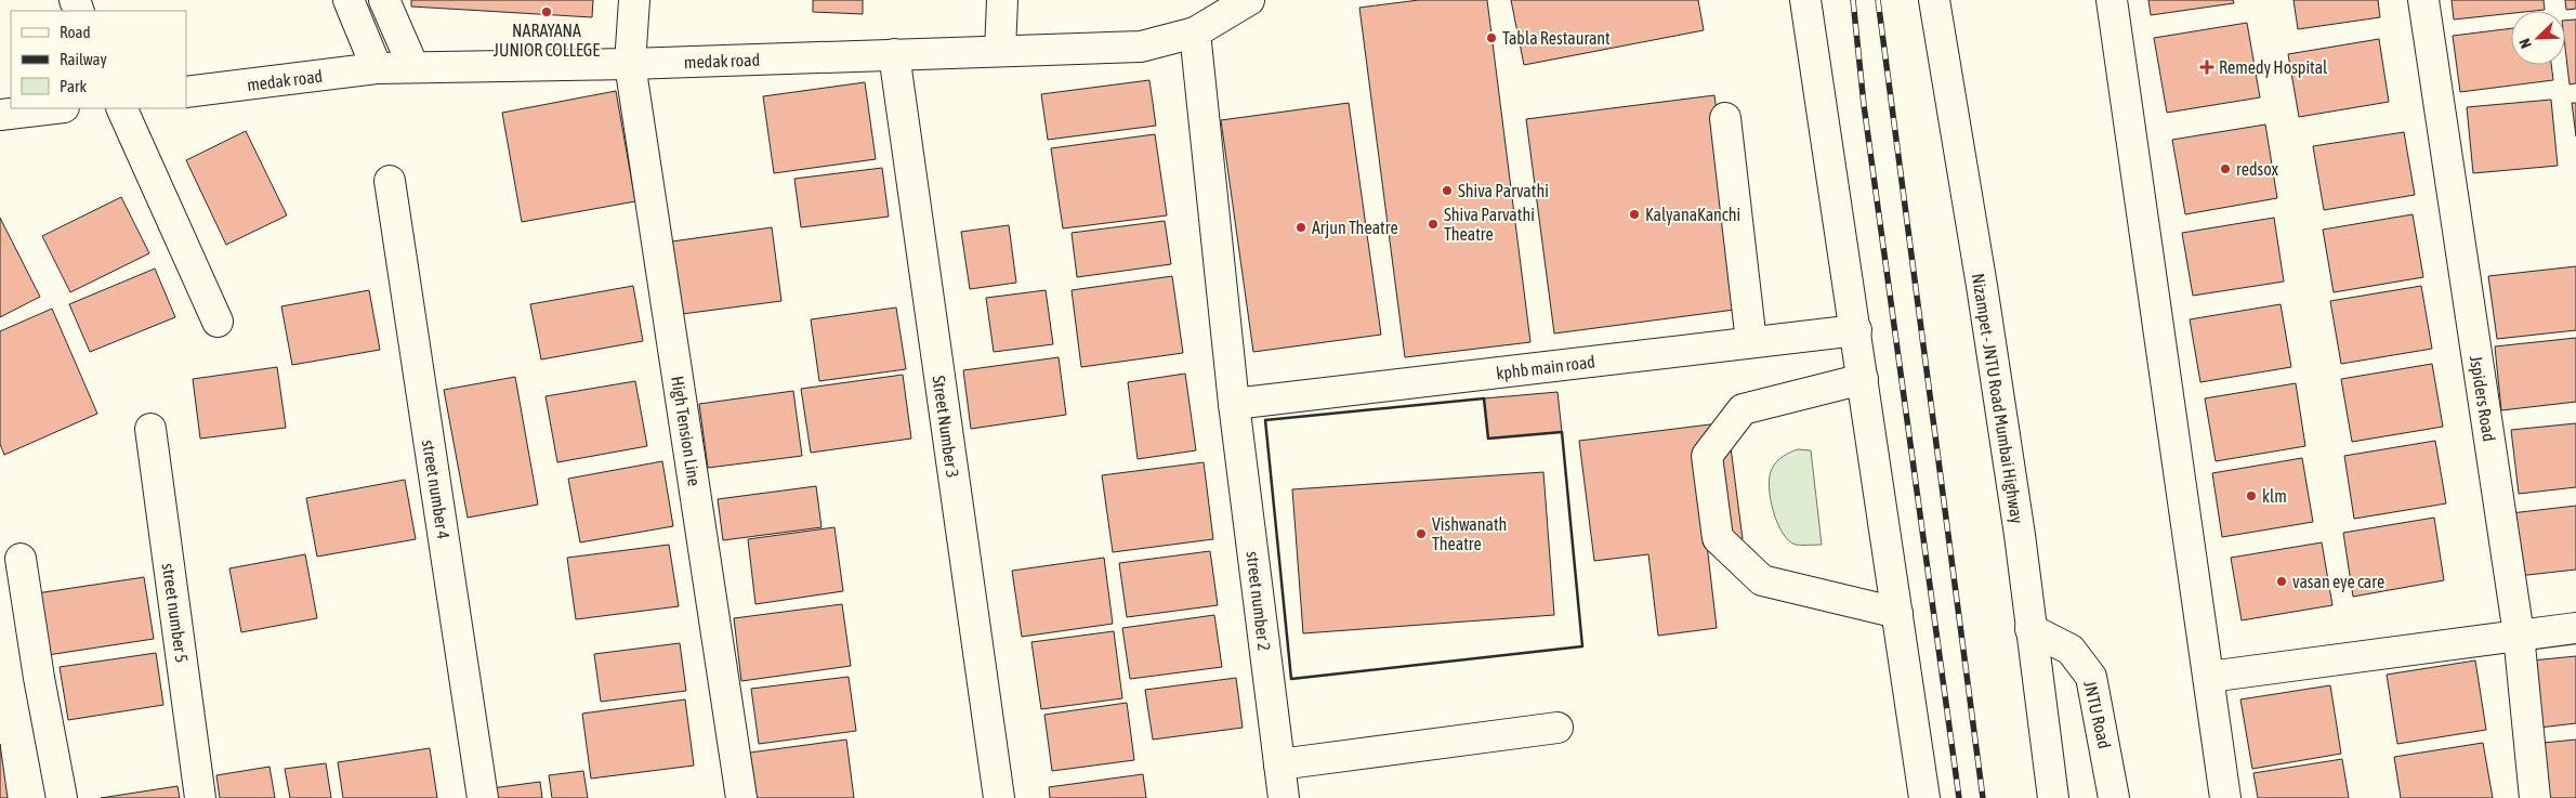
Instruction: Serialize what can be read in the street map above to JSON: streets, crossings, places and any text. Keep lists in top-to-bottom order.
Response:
{
  "streets": {
    "main road": [
      "medak road",
      "kphb main road",
      "Nizampet - JNTU Road Mumbai Highway",
      "Jspiders Road",
      "Street Number 3",
      "High Tension Line",
      "street number 4",
      "street number 2",
      "street number 5",
      "JNTU Road"
    ]
  },
  "crossings": [
    ["medak road", "Street Number 3"],
    ["medak road", "High Tension Line"],
    ["medak road", "street number 2"],
    ["kphb main road", "street number 2"],
    ["Nizampet - JNTU Road Mumbai Highway", "JNTU Road"]
  ],
  "places": {
    "other": [
      "NARAYANA JUNIOR COLLEGE",
      "Tabla Restaurant",
      "redsox",
      "Shiva Parvathi",
      "KalyanaKanchi",
      "Shiva Parvathi Theatre",
      "Arjun Theatre",
      "klm",
      "Vishwanath Theatre",
      "vasan eye care"
    ],
    "health": ["Remedy Hospital"]
  },
  "legend": ["Road", "Railway", "Park"],
  "north": "bottom left"
}
